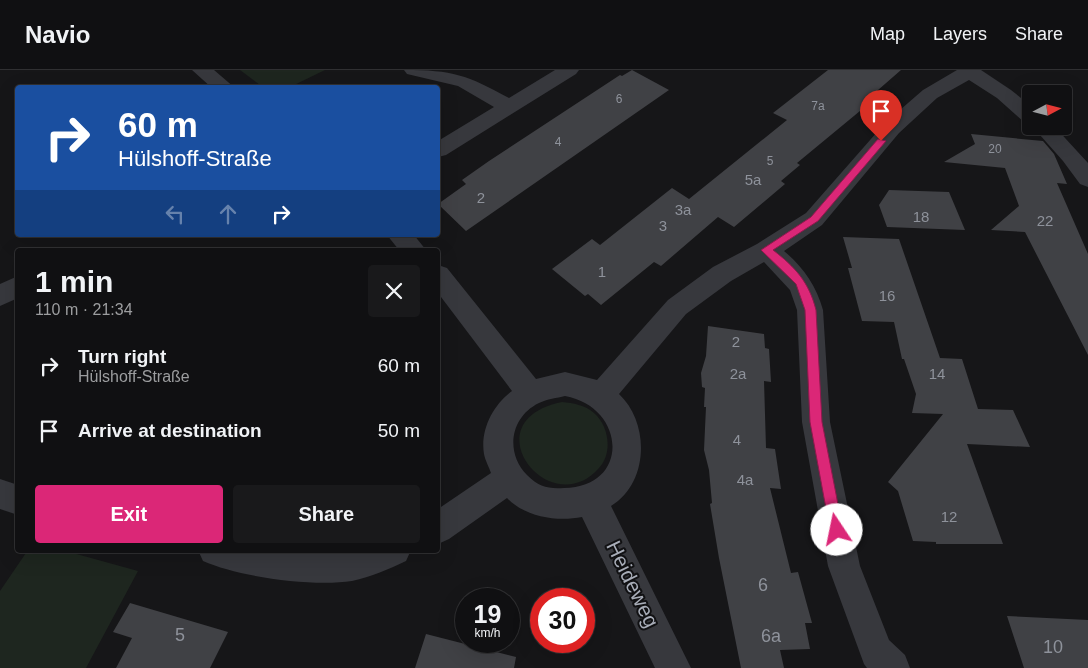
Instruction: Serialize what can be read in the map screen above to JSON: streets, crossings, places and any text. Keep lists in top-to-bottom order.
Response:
{
  "streets": {
    "street": ["Heideweg"]
  },
  "house_numbers": [
    "6",
    "7a",
    "4",
    "20",
    "5",
    "5a",
    "2",
    "3a",
    "18",
    "22",
    "3",
    "1",
    "16",
    "2",
    "2a",
    "14",
    "4",
    "4a",
    "12",
    "6",
    "5",
    "6a",
    "10"
  ],
  "north": "right",
  "page": {
    "header": "Navio",
    "nav": ["Map", "Layers", "Share"],
    "turn": ["60 m", "Hülshoff-Straße"],
    "heading": ["1 min", "110 m · 21:34"],
    "list": [
      {
        "name": "Turn right",
        "note": "Hülshoff-Straße",
        "value": "60 m"
      },
      {
        "name": "Arrive at destination",
        "value": "50 m"
      }
    ],
    "buttons": ["Exit", "Share"],
    "speed": "19 km/h",
    "limit": "30"
  }
}
